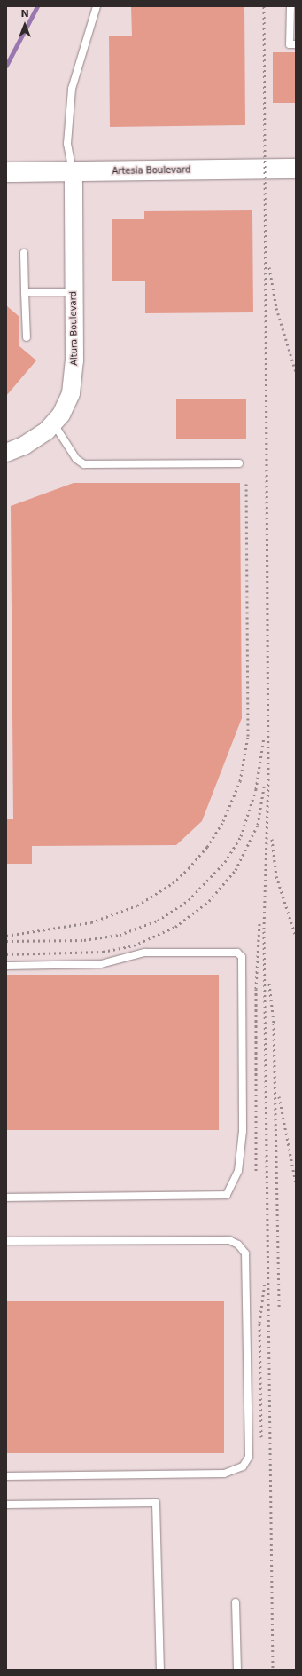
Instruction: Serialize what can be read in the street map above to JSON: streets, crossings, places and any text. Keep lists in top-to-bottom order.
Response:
{
  "streets": {
    "main road": ["Artesia Boulevard"],
    "street": ["Altura Boulevard"]
  },
  "crossings": [
    ["Artesia Boulevard", "Altura Boulevard"]
  ],
  "north": "top"
}
